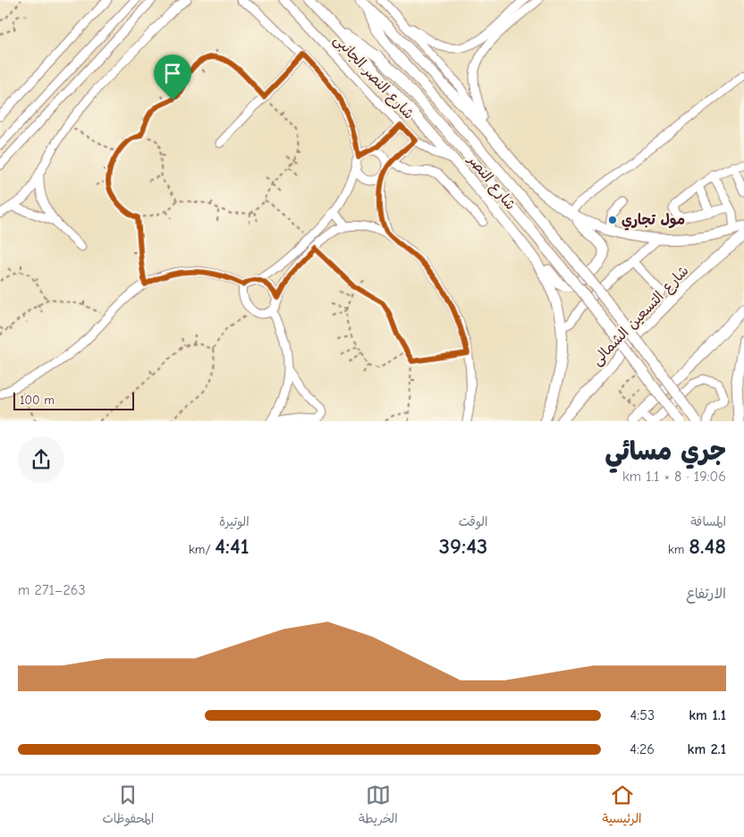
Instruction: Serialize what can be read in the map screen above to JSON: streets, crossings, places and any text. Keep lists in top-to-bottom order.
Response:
{
  "streets": {
    "main road": ["شارع النصر", "شارع التسعين الشمالى"],
    "street": ["شارع النصر الجانبى"]
  },
  "crossings": [
    ["شارع النصر الجانبى", "شارع النصر"]
  ],
  "places": ["مول تجاري"],
  "scale_bar": "100 m",
  "page": {
    "scale": "100 m",
    "heading": ["جري مسائي", "19:06 · 8 × 1.1 km"],
    "stats": [
      ["المسافة", "8.48 km"],
      ["الوقت", "39:43"],
      ["الوتيرة", "4:41 /km"]
    ],
    "chart": ["الارتفاع", "263–271 m"],
    "list": [
      {
        "name": "1.1 km",
        "note": "4:53"
      },
      {
        "name": "2.1 km",
        "note": "4:26"
      }
    ],
    "tabs": ["الرئيسية", "الخريطة", "المحفوظات"]
  }
}
